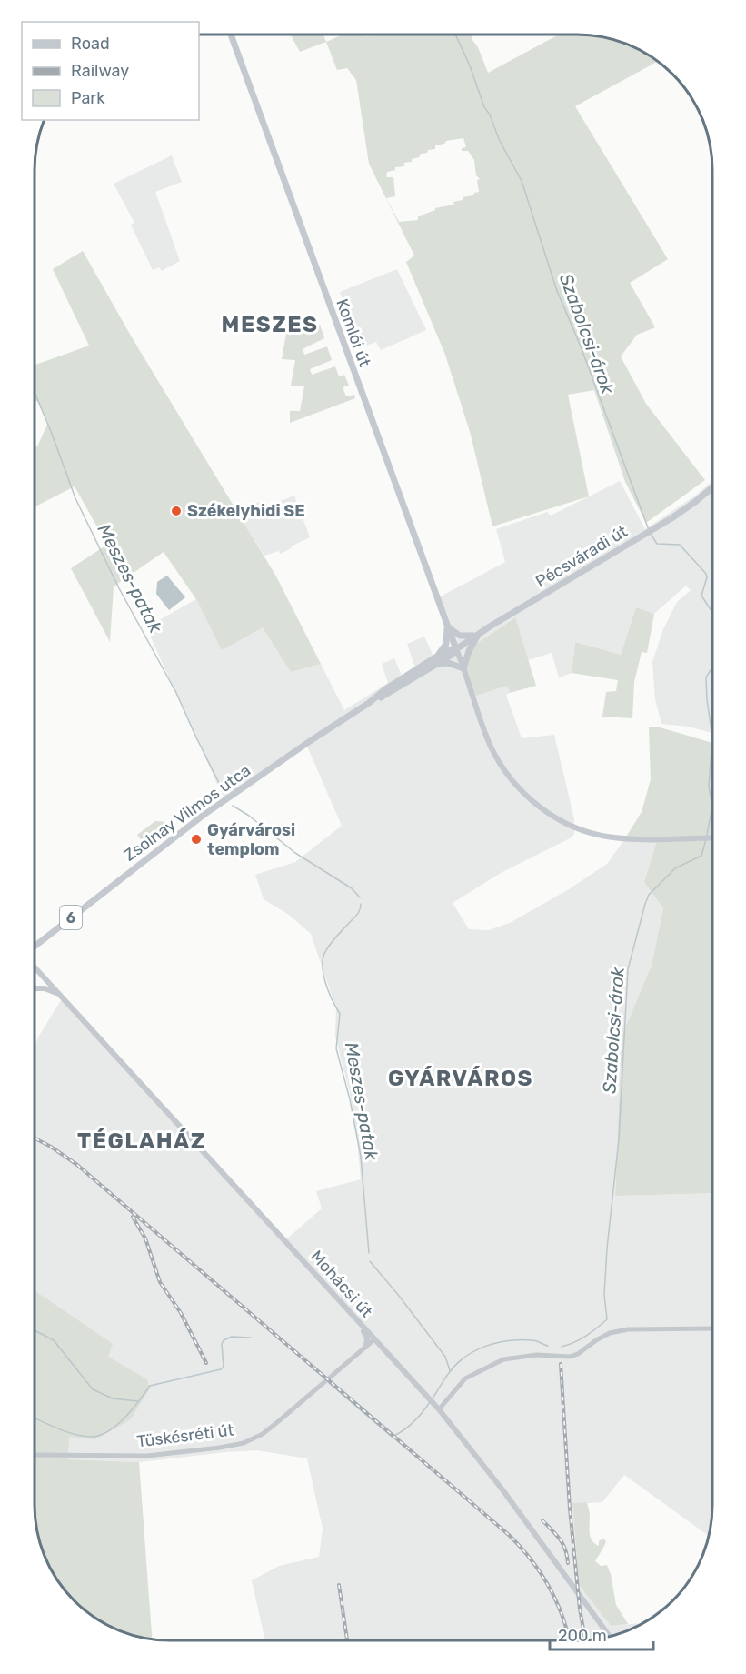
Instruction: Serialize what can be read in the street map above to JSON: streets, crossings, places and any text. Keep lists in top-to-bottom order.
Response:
{
  "streets": {
    "main road": [
      "Komlói út",
      "Pécsváradi út",
      "Zsolnay Vilmos utca",
      "6",
      "Mohácsi út"
    ],
    "street": ["Tüskésréti út"]
  },
  "crossings": [
    ["Komlói út", "Pécsváradi út"],
    ["Komlói út", "Zsolnay Vilmos utca"],
    ["Pécsváradi út", "Zsolnay Vilmos utca"],
    ["Mohácsi út", "Tüskésréti út"]
  ],
  "districts": ["MESZES", "GYÁRVÁROS", "TÉGLAHÁZ"],
  "water": ["Szabolcsi-árok", "Meszes-patak"],
  "places": ["Székelyhidi SE", "Gyárvárosi templom"],
  "legend": ["Road", "Railway", "Park"],
  "scale_bar": "200 m"
}
